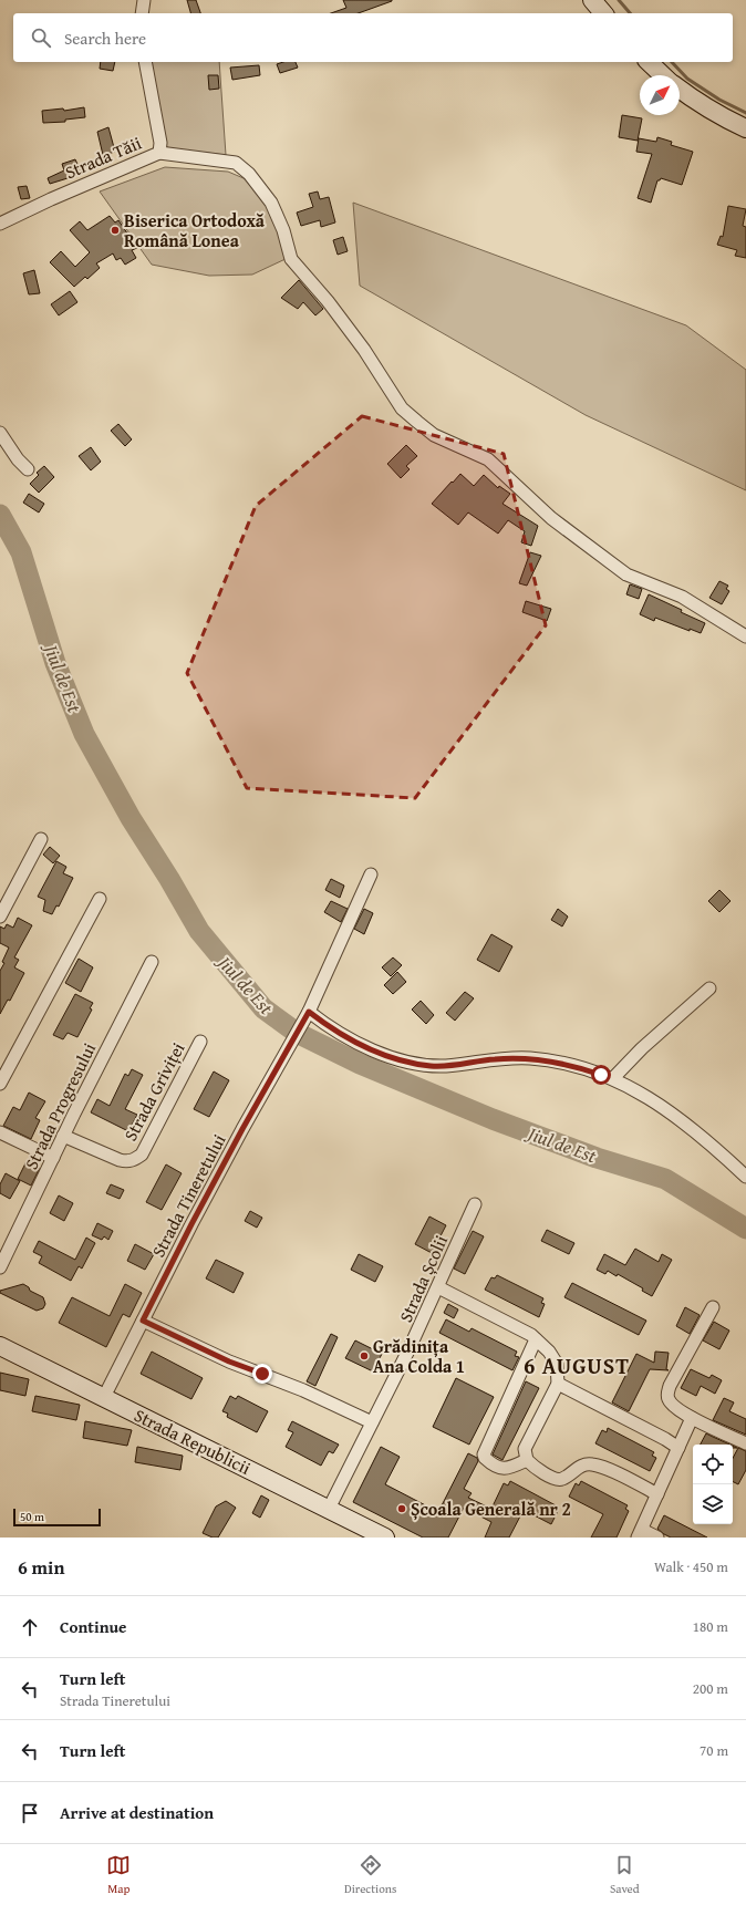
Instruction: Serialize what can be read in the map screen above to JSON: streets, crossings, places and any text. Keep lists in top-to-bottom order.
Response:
{
  "streets": {
    "street": [
      "Strada Tăii",
      "Strada Griviței",
      "Strada Progresului",
      "Strada Tineretului",
      "Strada Școlii",
      "Strada Republicii"
    ]
  },
  "crossings": [
    ["Strada Griviței", "Strada Progresului"],
    ["Strada Tineretului", "Strada Republicii"],
    ["Strada Școlii", "Strada Republicii"]
  ],
  "districts": ["6 AUGUST"],
  "water": ["Jiul de Est"],
  "places": ["Biserica Ortodoxă Română Lonea", "Grădinița Ana Colda 1", "Școala Generală nr 2"],
  "scale_bar": "50 m",
  "north": "top right",
  "page": {
    "search": "Search here",
    "scale": "50 m",
    "heading": ["6 min", "Walk · 450 m"],
    "list": [
      ["Continue", "180 m"],
      ["Turn left", "Strada Tineretului", "200 m"],
      ["Turn left", "70 m"],
      "Arrive at destination"
    ],
    "nav": ["Map", "Directions", "Saved"]
  }
}
